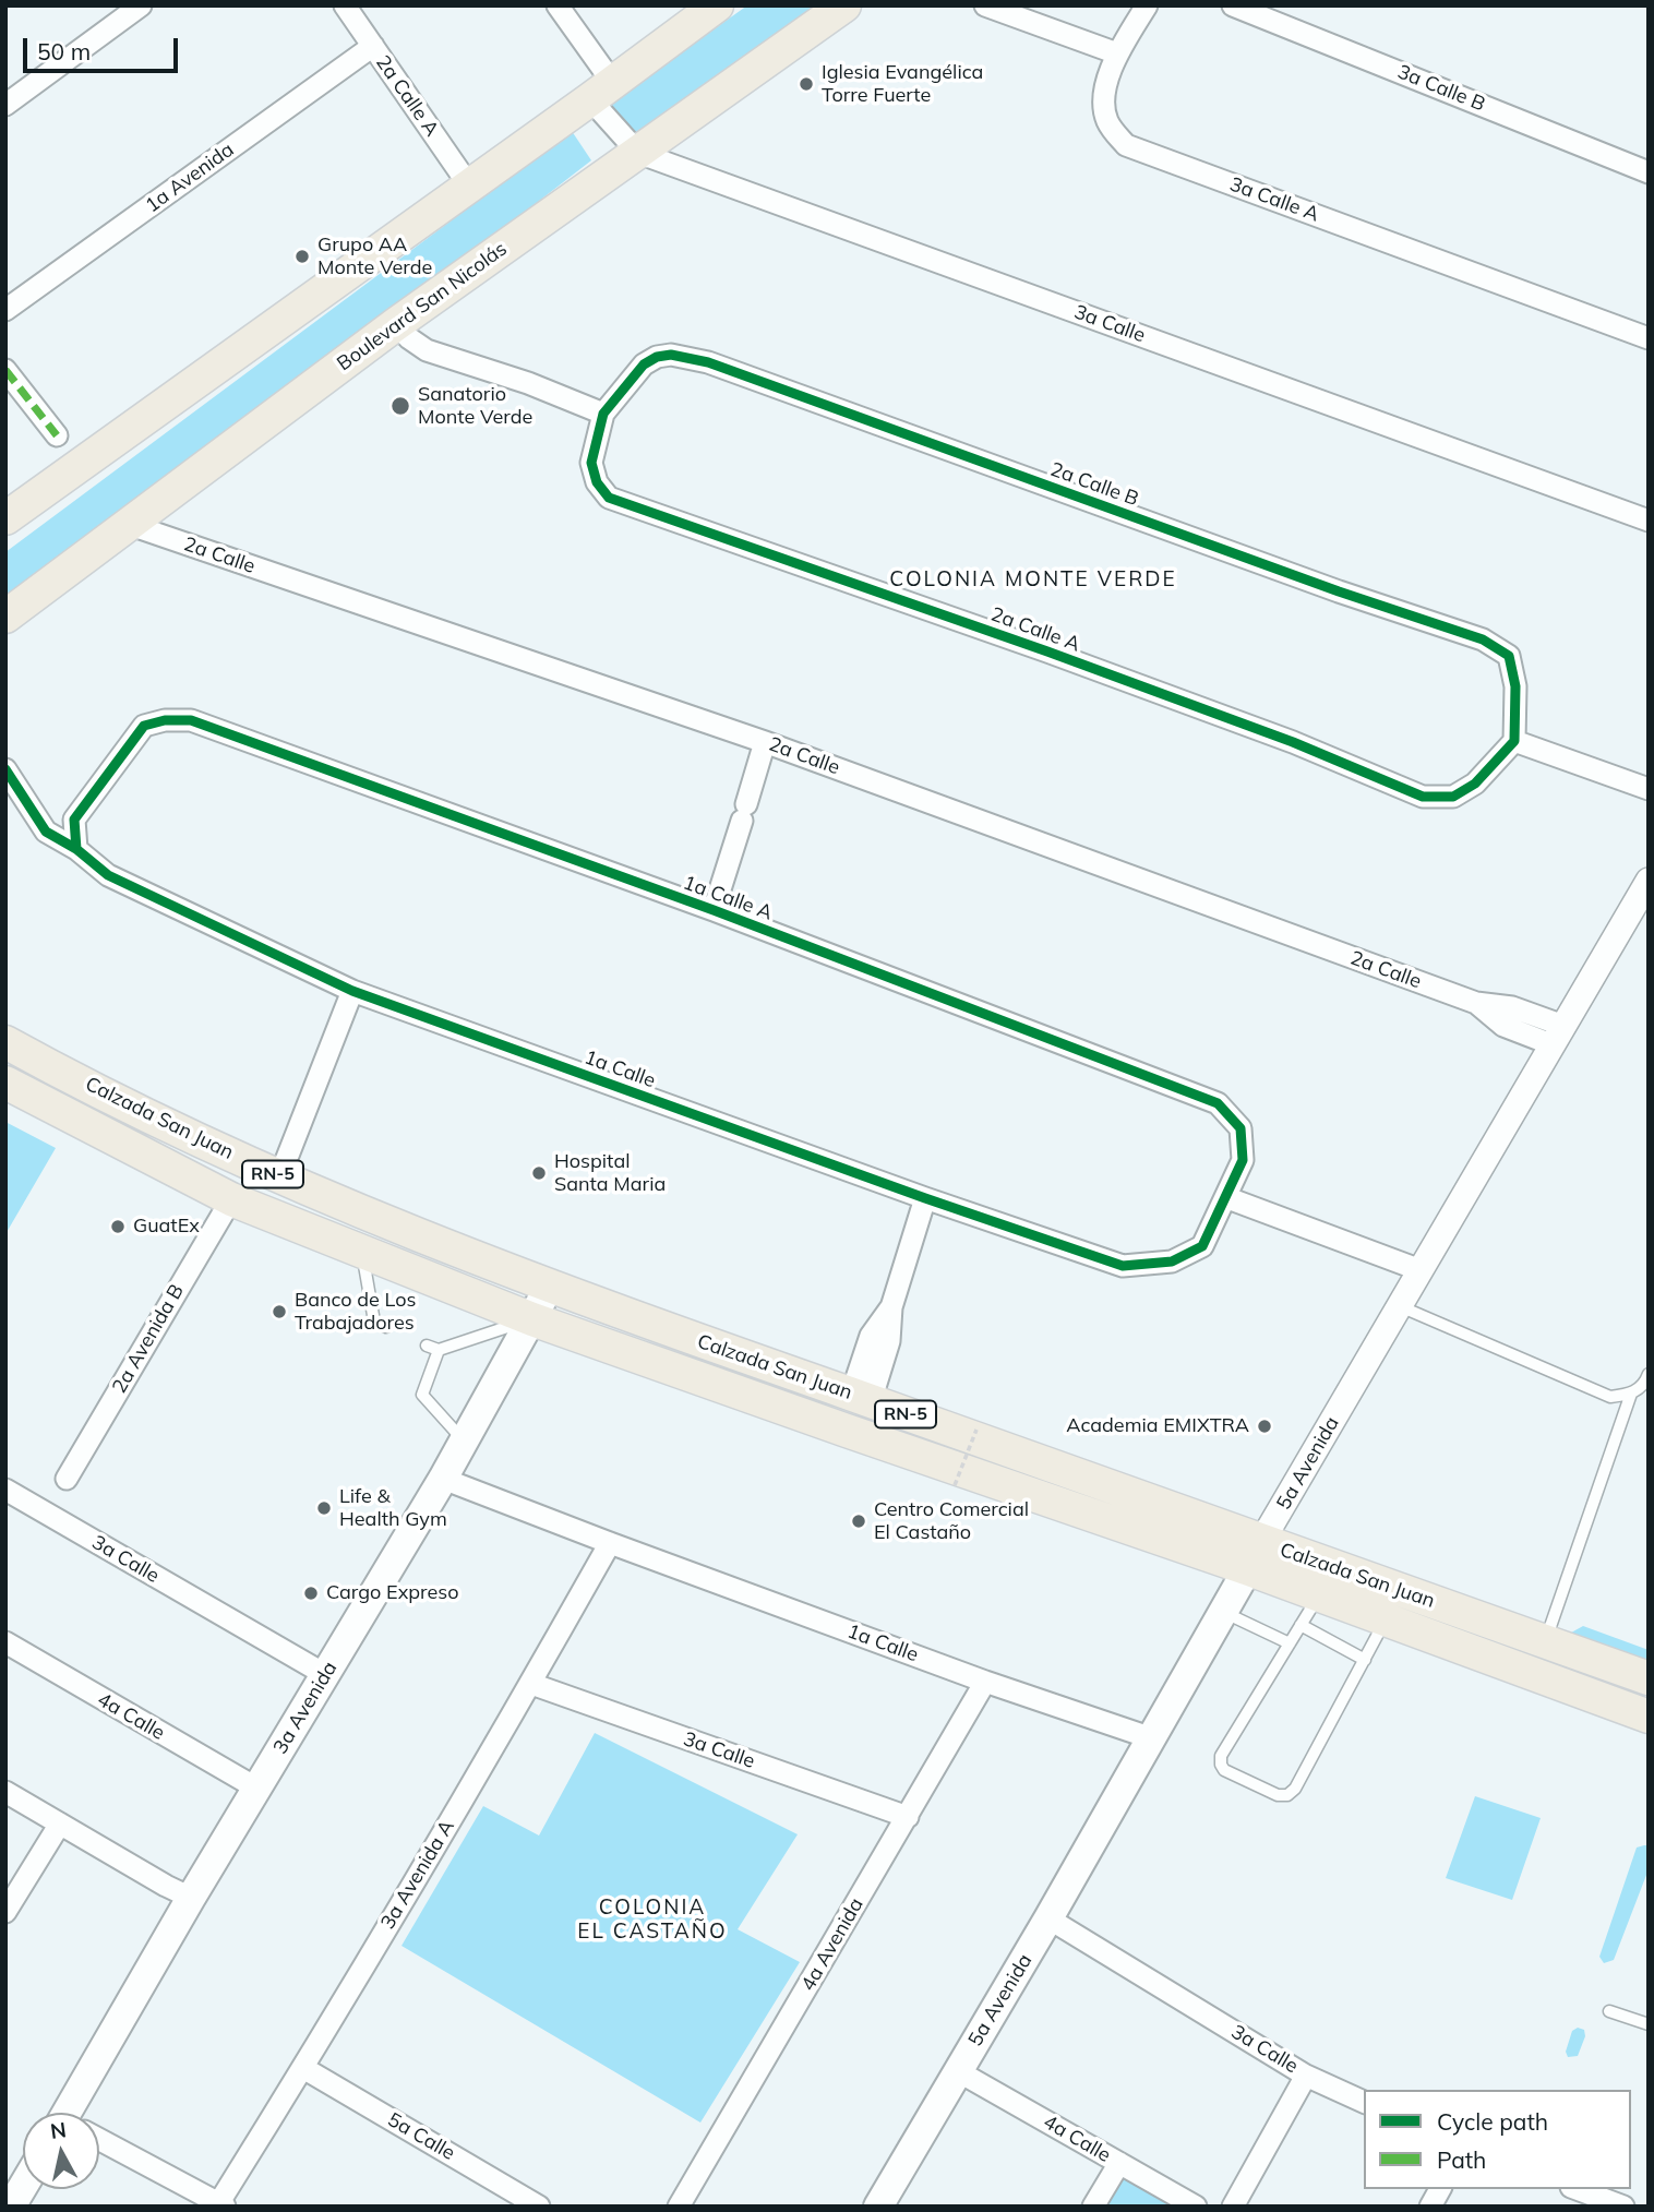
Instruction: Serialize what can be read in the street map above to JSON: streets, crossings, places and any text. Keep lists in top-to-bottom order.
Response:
{
  "streets": {
    "main road": [
      "Boulevard San Nicolás",
      "Calzada San Juan",
      "RN-5",
      "5a Avenida",
      "3a Avenida"
    ],
    "street": [
      "3a Calle B",
      "2a Calle A",
      "1a Avenida",
      "3a Calle A",
      "3a Calle",
      "2a Calle B",
      "2a Calle",
      "1a Calle A",
      "1a Calle",
      "2a Avenida B",
      "4a Calle",
      "3a Avenida A",
      "4a Avenida",
      "5a Calle"
    ]
  },
  "crossings": [
    ["2a Calle A", "1a Avenida"],
    ["2a Calle A", "2a Calle B"],
    ["Boulevard San Nicolás", "3a Calle"],
    ["Boulevard San Nicolás", "2a Calle"],
    ["3a Calle", "5a Avenida"],
    ["3a Calle", "3a Avenida"],
    ["3a Calle", "3a Avenida A"],
    ["3a Calle", "4a Avenida"],
    ["2a Calle", "5a Avenida"],
    ["1a Calle A", "1a Calle"],
    ["1a Calle", "5a Avenida"],
    ["1a Calle", "3a Avenida"],
    ["1a Calle", "3a Avenida A"],
    ["1a Calle", "4a Avenida"],
    ["Calzada San Juan", "2a Avenida B"],
    ["Calzada San Juan", "5a Avenida"],
    ["Calzada San Juan", "3a Avenida"],
    ["5a Avenida", "4a Calle"],
    ["3a Avenida", "4a Calle"],
    ["3a Avenida A", "5a Calle"]
  ],
  "districts": ["COLONIA MONTE VERDE", "COLONIA EL CASTAÑO"],
  "places": [
    "Iglesia Evangélica Torre Fuerte",
    "Grupo AA Monte Verde",
    "Sanatorio Monte Verde",
    "Hospital Santa Maria",
    "GuatEx",
    "Banco de Los Trabajadores",
    "Academia EMIXTRA",
    "Life & Health Gym",
    "Centro Comercial El Castaño",
    "Cargo Expreso"
  ],
  "legend": ["Cycle path", "Path"],
  "scale_bar": "50 m",
  "north": "top"
}
